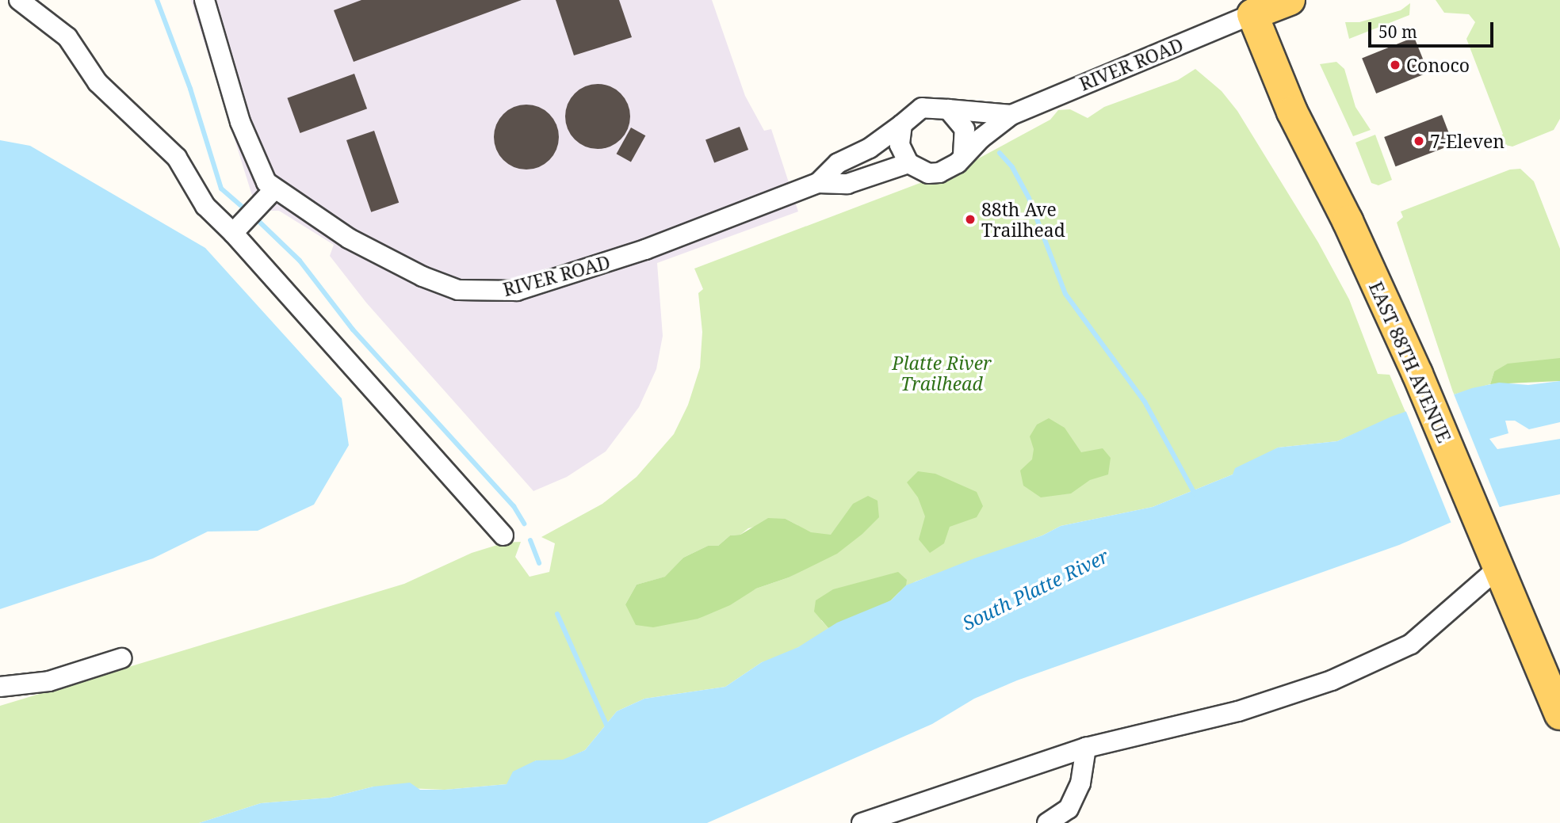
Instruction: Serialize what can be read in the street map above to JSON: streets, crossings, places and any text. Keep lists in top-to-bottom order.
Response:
{
  "streets": {
    "main road": ["EAST 88TH AVENUE"],
    "street": ["RIVER ROAD"]
  },
  "crossings": [
    ["RIVER ROAD", "EAST 88TH AVENUE"]
  ],
  "water": ["South Platte River"],
  "parks": ["Platte River Trailhead"],
  "places": ["Conoco", "7-Eleven", "88th Ave Trailhead"],
  "scale_bar": "50 m"
}
